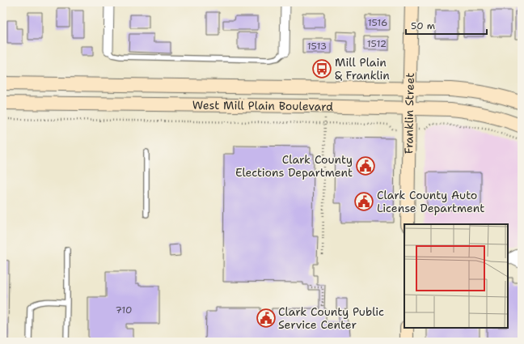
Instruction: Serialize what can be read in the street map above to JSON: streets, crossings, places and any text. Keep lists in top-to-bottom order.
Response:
{
  "streets": {
    "main road": ["West Mill Plain Boulevard", "Franklin Street"]
  },
  "crossings": [
    ["West Mill Plain Boulevard", "Franklin Street"]
  ],
  "places": {
    "bus stop": ["Mill Plain & Franklin"],
    "public building": ["Clark County Elections Department", "Clark County Auto License Department", "Clark County Public Service Center"]
  },
  "house_numbers": [
    "1516",
    "1512",
    "1513",
    "710"
  ],
  "scale_bar": "50 m"
}
